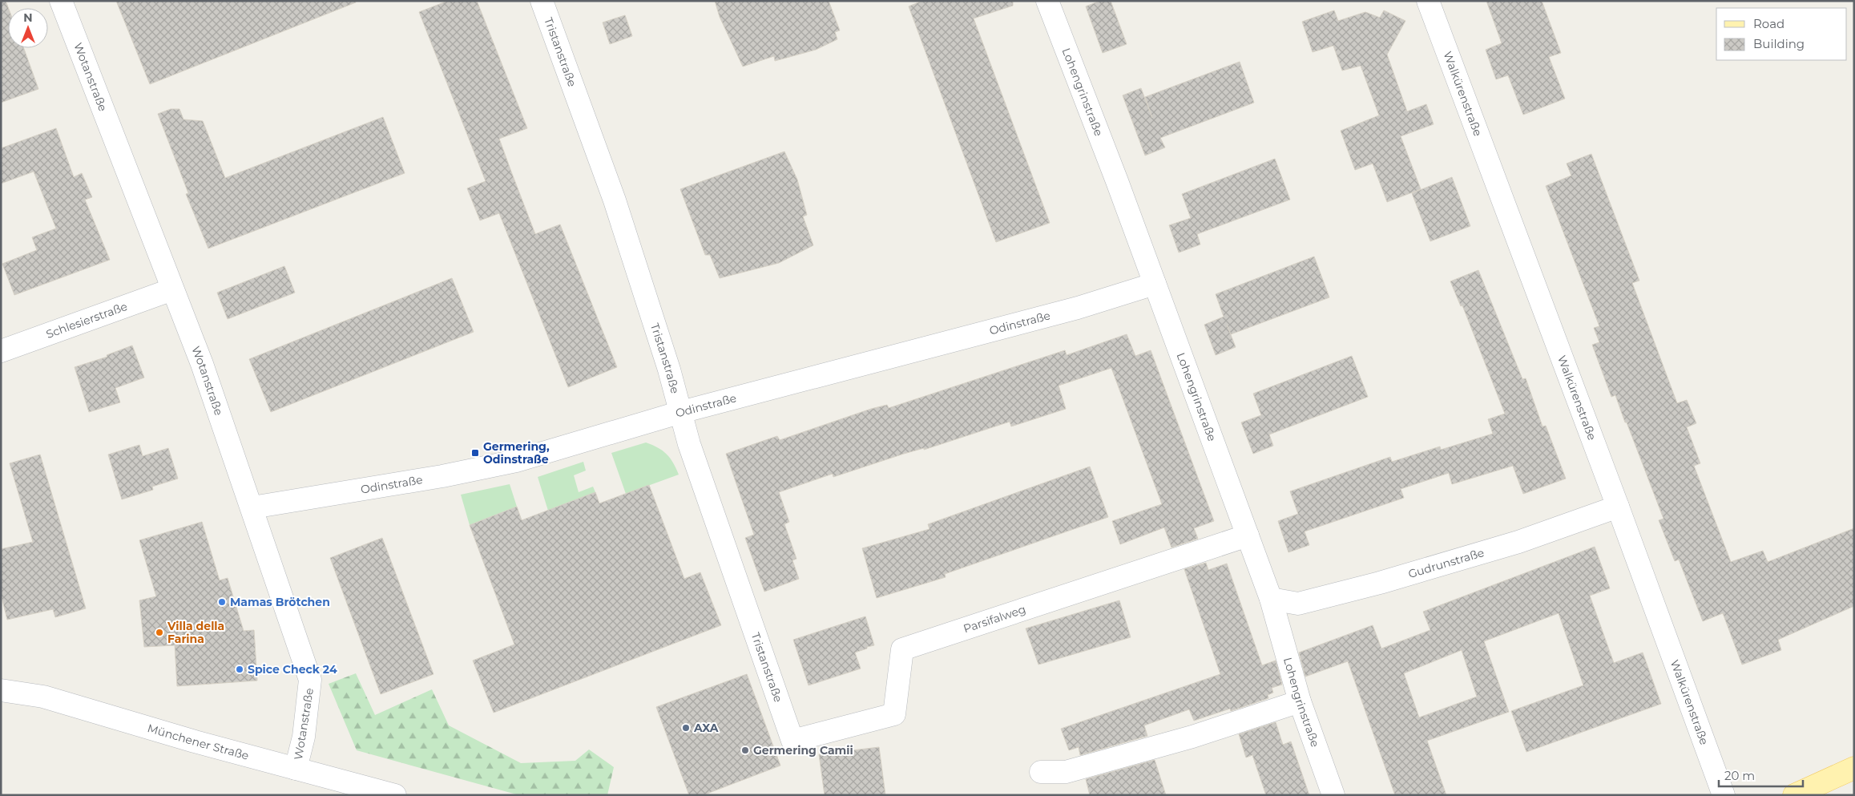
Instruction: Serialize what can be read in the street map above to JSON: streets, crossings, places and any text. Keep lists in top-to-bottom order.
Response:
{
  "streets": {
    "street": [
      "Tristanstraße",
      "Wotanstraße",
      "Lohengrinstraße",
      "Walkürenstraße",
      "Schlesierstraße",
      "Odinstraße",
      "Gudrunstraße",
      "Parsifalweg",
      "Münchener Straße"
    ]
  },
  "crossings": [
    ["Tristanstraße", "Odinstraße"],
    ["Tristanstraße", "Parsifalweg"],
    ["Wotanstraße", "Schlesierstraße"],
    ["Wotanstraße", "Odinstraße"],
    ["Wotanstraße", "Münchener Straße"],
    ["Lohengrinstraße", "Odinstraße"],
    ["Lohengrinstraße", "Gudrunstraße"],
    ["Lohengrinstraße", "Parsifalweg"],
    ["Walkürenstraße", "Gudrunstraße"]
  ],
  "places": {
    "transit": ["Germering, Odinstraße"],
    "other": [
      "Mamas Brötchen",
      "Villa della Farina",
      "Spice Check 24",
      "AXA",
      "Germering Camii"
    ]
  },
  "legend": ["Road", "Building"],
  "scale_bar": "20 m",
  "north": "top"
}
